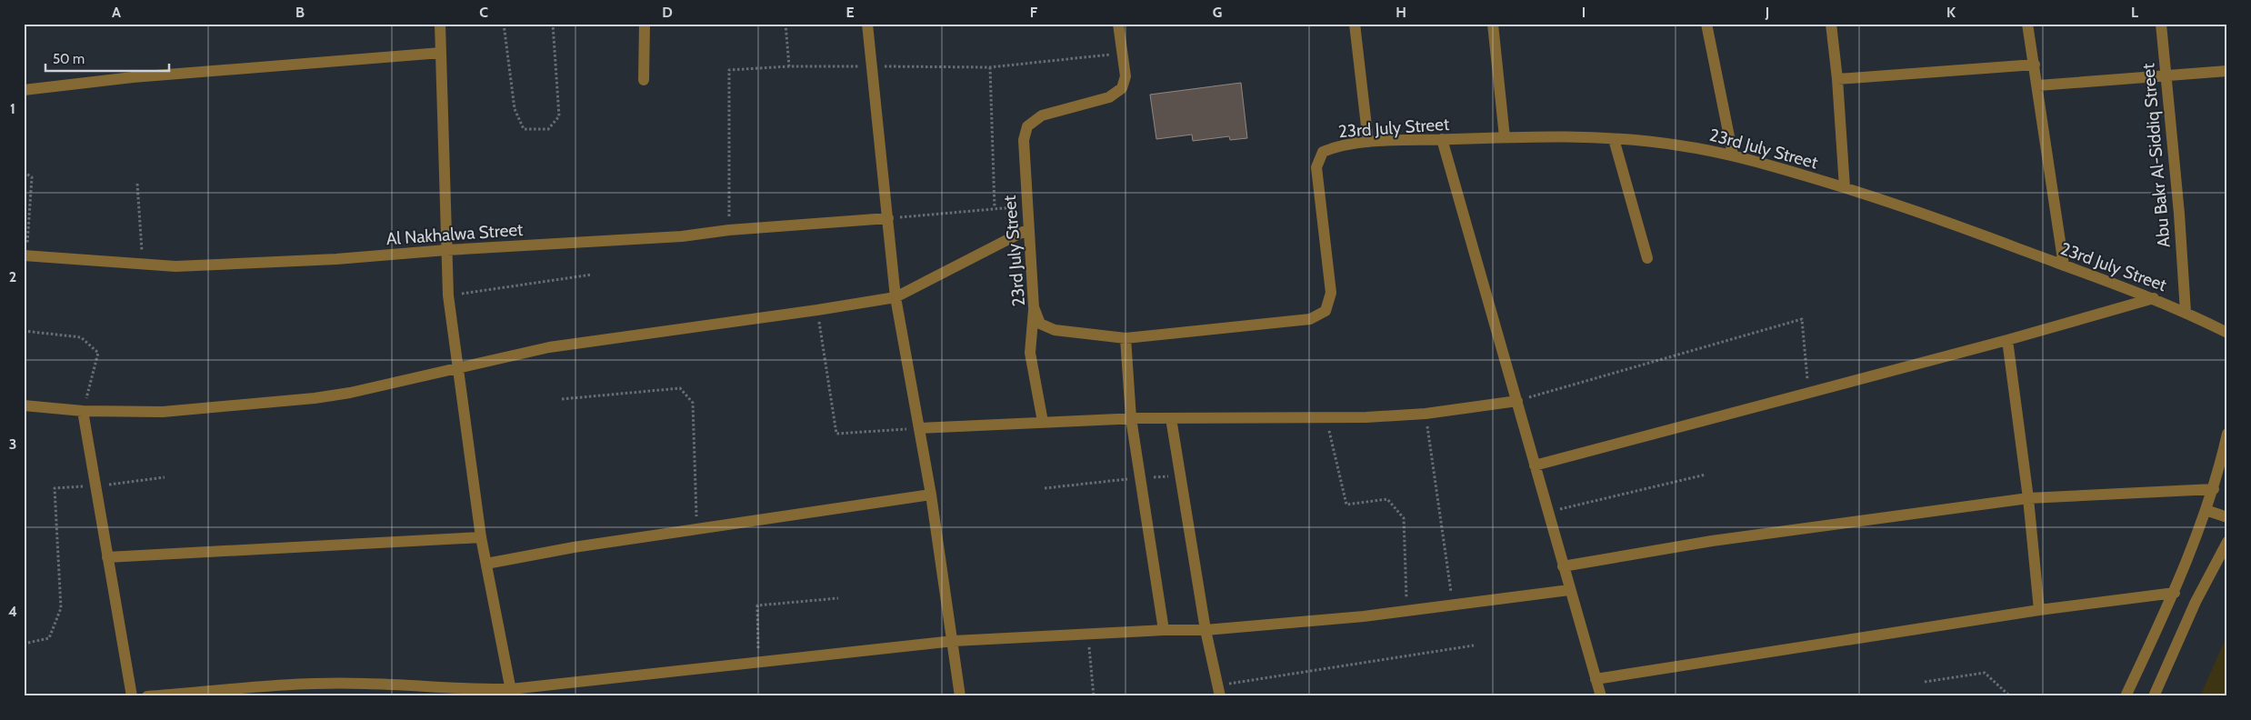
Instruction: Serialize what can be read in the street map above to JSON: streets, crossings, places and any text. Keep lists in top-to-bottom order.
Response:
{
  "streets": {
    "street": ["23rd July Street", "Abu Bakr Al-Siddiq Street", "Al Nakhalwa Street"]
  },
  "crossings": [
    ["23rd July Street", "Abu Bakr Al-Siddiq Street"]
  ],
  "scale_bar": "50 m",
  "grid": {
    "columns": [
      "A",
      "B",
      "C",
      "D",
      "E",
      "F",
      "G",
      "H",
      "I",
      "J",
      "K",
      "L"
    ],
    "rows": [
      "1",
      "2",
      "3",
      "4"
    ]
  }
}
